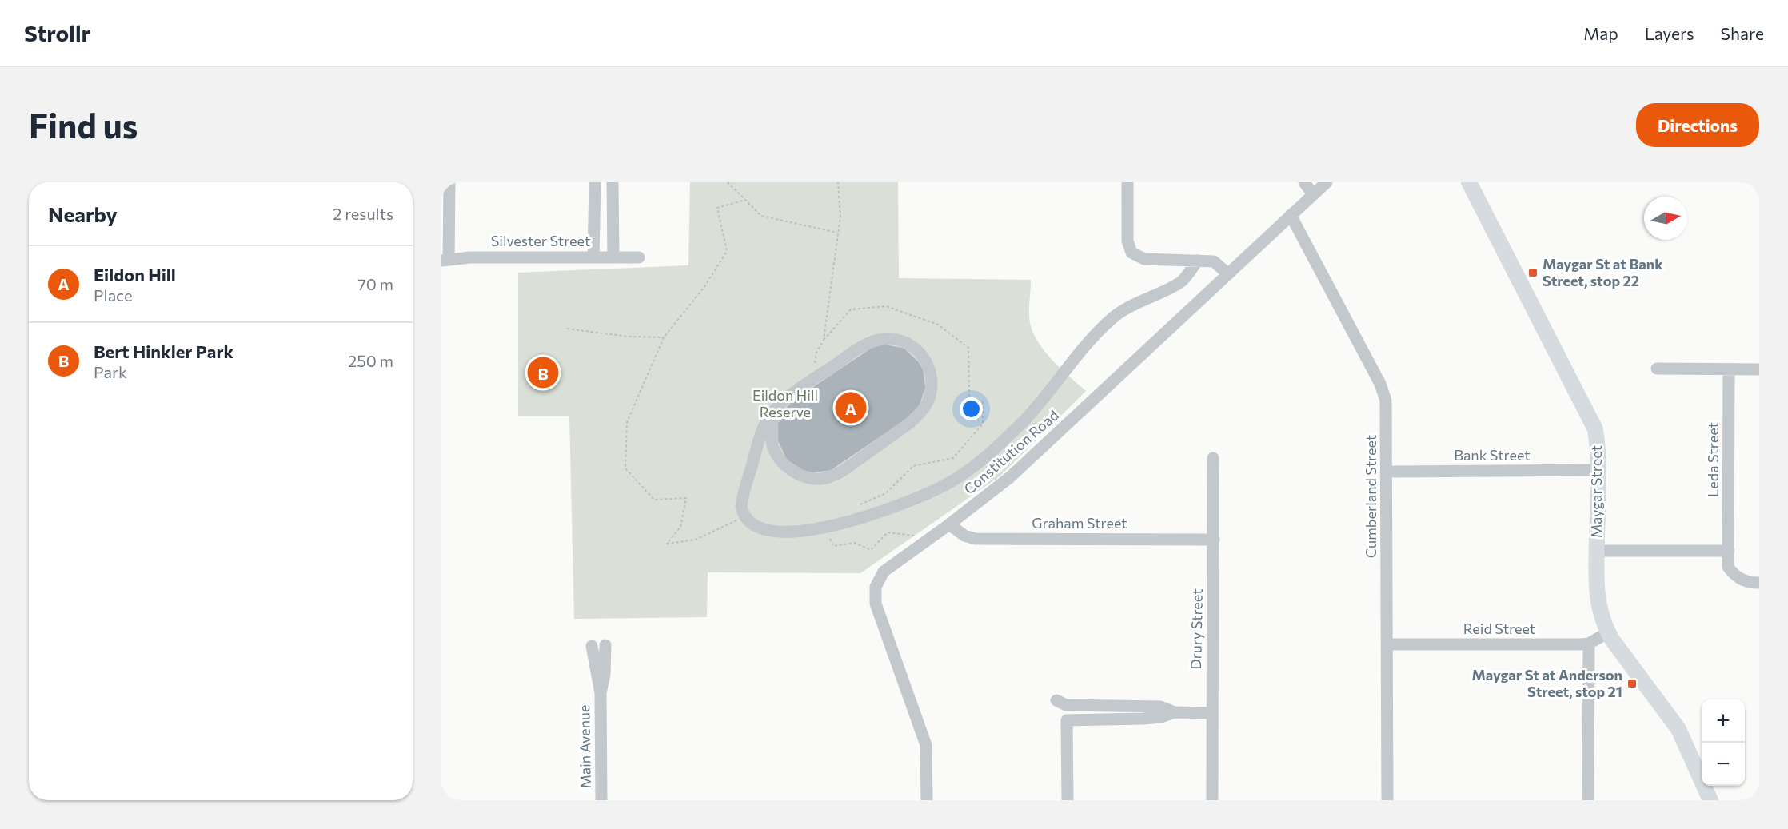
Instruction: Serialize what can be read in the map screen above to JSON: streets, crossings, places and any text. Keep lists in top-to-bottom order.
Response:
{
  "streets": {
    "main road": ["Maygar Street"],
    "street": [
      "Silvester Street",
      "Constitution Road",
      "Bank Street",
      "Leda Street",
      "Cumberland Street",
      "Graham Street",
      "Drury Street",
      "Reid Street",
      "Main Avenue"
    ]
  },
  "crossings": [
    ["Constitution Road", "Cumberland Street"],
    ["Constitution Road", "Graham Street"],
    ["Bank Street", "Maygar Street"],
    ["Bank Street", "Cumberland Street"],
    ["Cumberland Street", "Reid Street"],
    ["Graham Street", "Drury Street"]
  ],
  "parks": ["Eildon Hill Reserve"],
  "places": {
    "transit": ["Maygar St at Bank Street, stop 22", "Maygar St at Anderson Street, stop 21"]
  },
  "north": "right",
  "page": {
    "header": "Strollr",
    "nav": ["Map", "Layers", "Share"],
    "buttons": "Directions",
    "title": "Find us",
    "heading": ["Nearby", "2 results"],
    "list": [
      {
        "mark": "A",
        "name": "Eildon Hill",
        "note": "Place",
        "value": "70 m"
      },
      {
        "mark": "B",
        "name": "Bert Hinkler Park",
        "note": "Park",
        "value": "250 m"
      }
    ],
    "pins": ["B", "A"],
    "map_buttons": ["+", "−"]
  }
}
